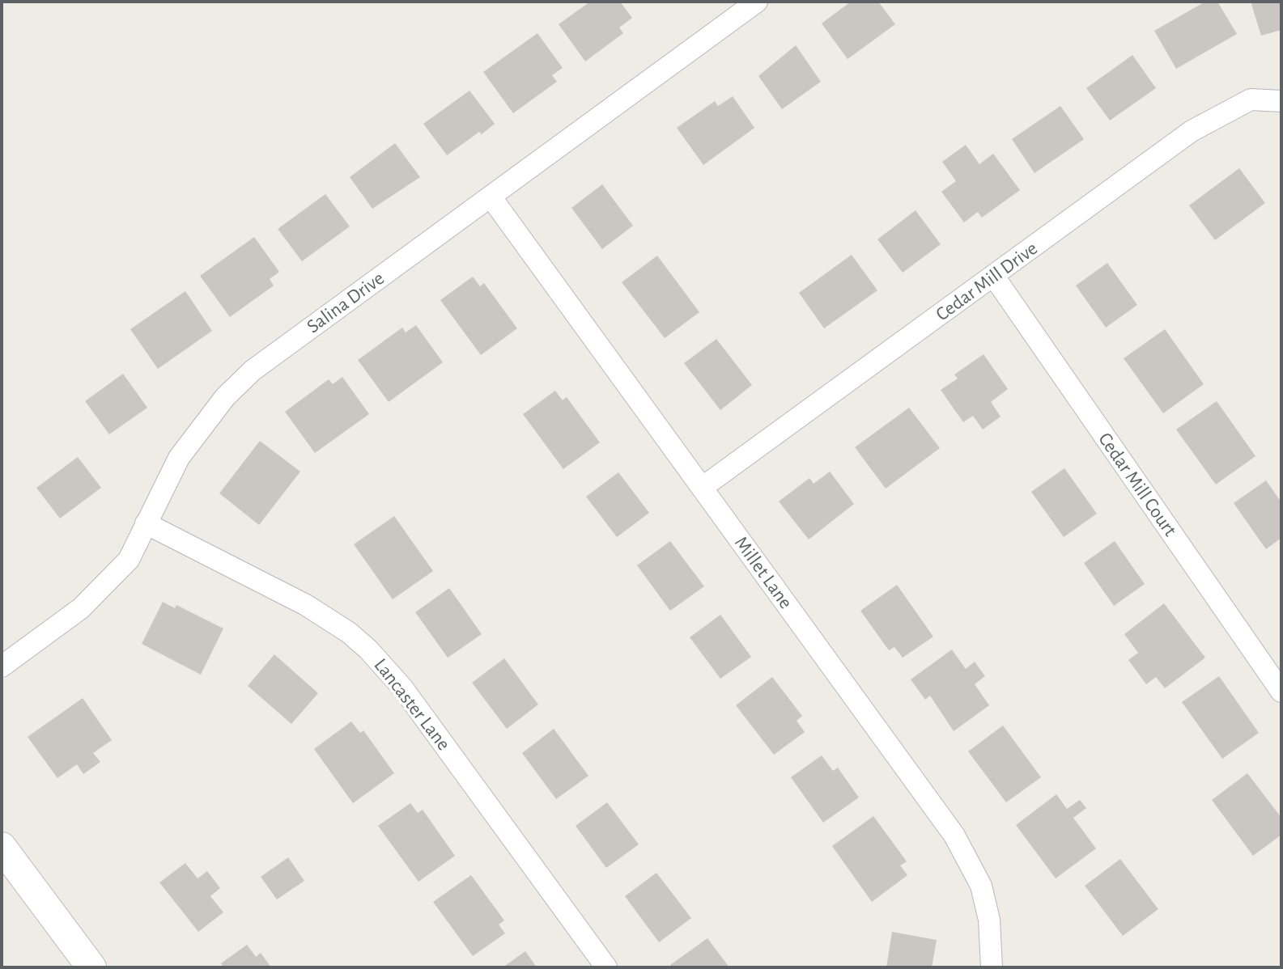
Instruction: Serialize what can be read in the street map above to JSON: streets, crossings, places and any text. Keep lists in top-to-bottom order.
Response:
{
  "streets": {
    "street": [
      "Cedar Mill Drive",
      "Salina Drive",
      "Cedar Mill Court",
      "Millet Lane",
      "Lancaster Lane"
    ]
  },
  "crossings": [
    ["Cedar Mill Drive", "Cedar Mill Court"],
    ["Cedar Mill Drive", "Millet Lane"],
    ["Salina Drive", "Millet Lane"],
    ["Salina Drive", "Lancaster Lane"]
  ]
}
